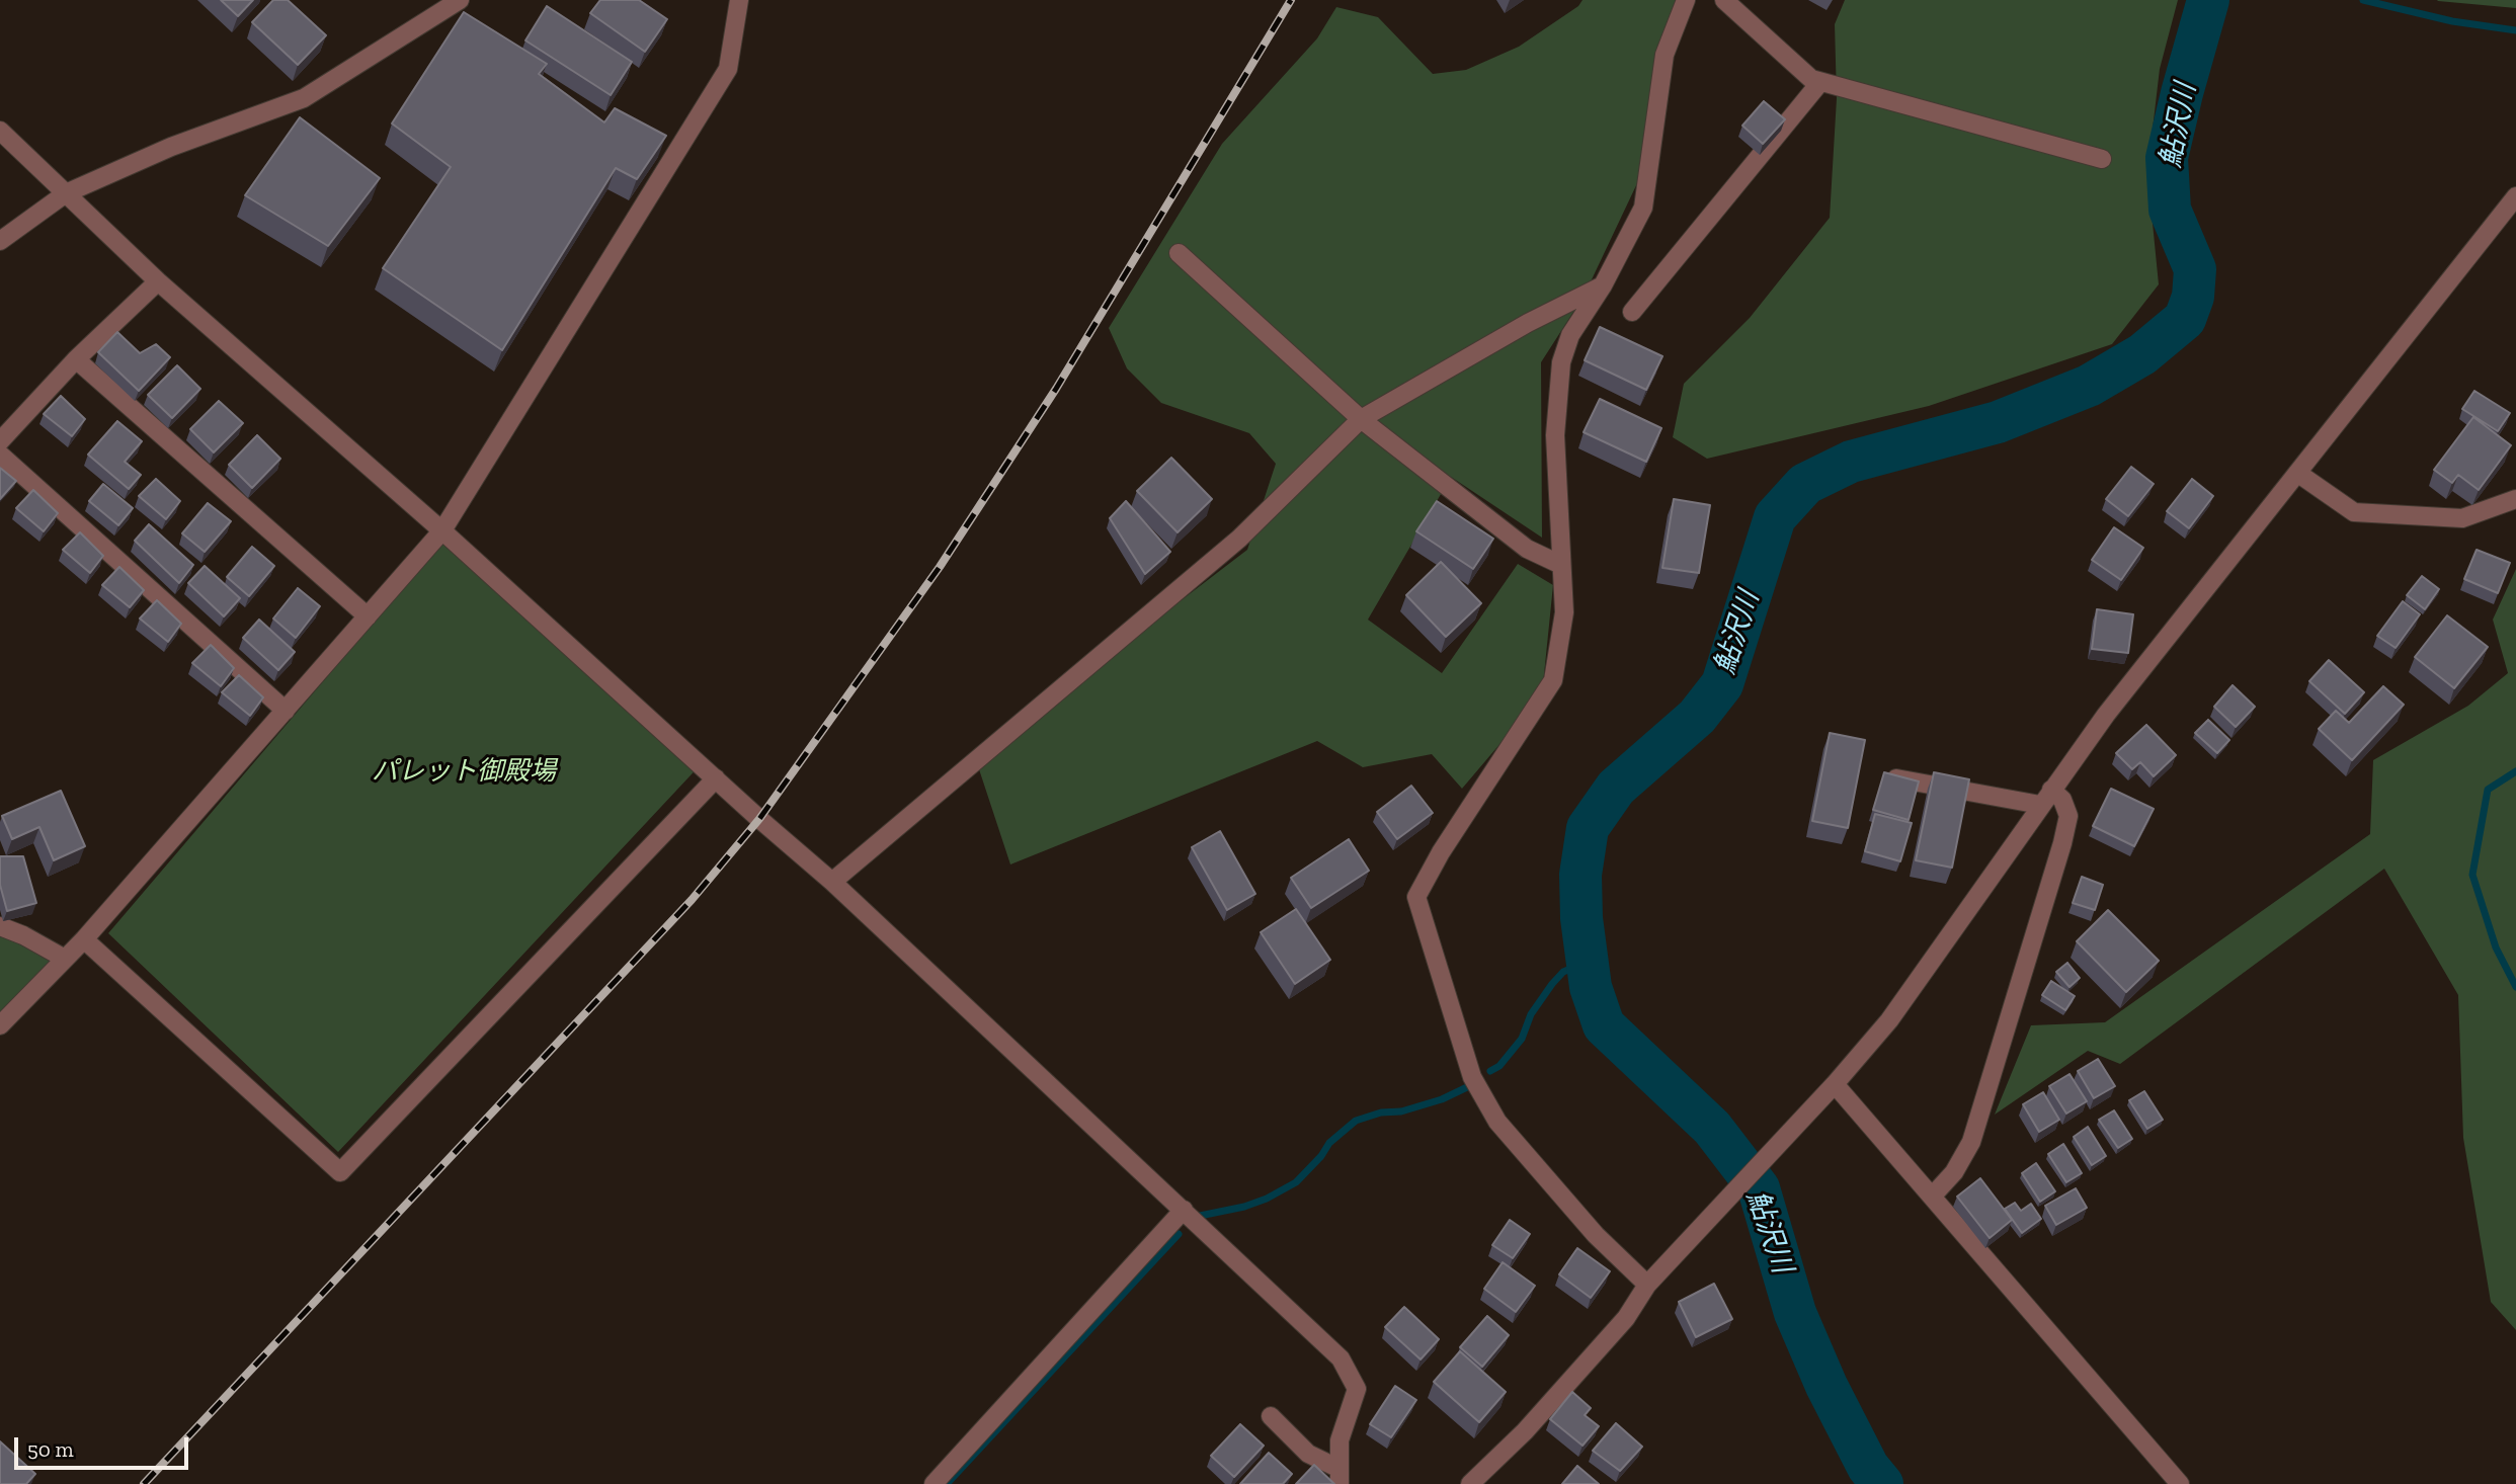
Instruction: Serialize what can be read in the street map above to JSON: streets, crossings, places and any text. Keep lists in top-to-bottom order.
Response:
{
  "water": ["鮎沢川"],
  "parks": ["パレット御殿場"],
  "scale_bar": "50 m"
}
